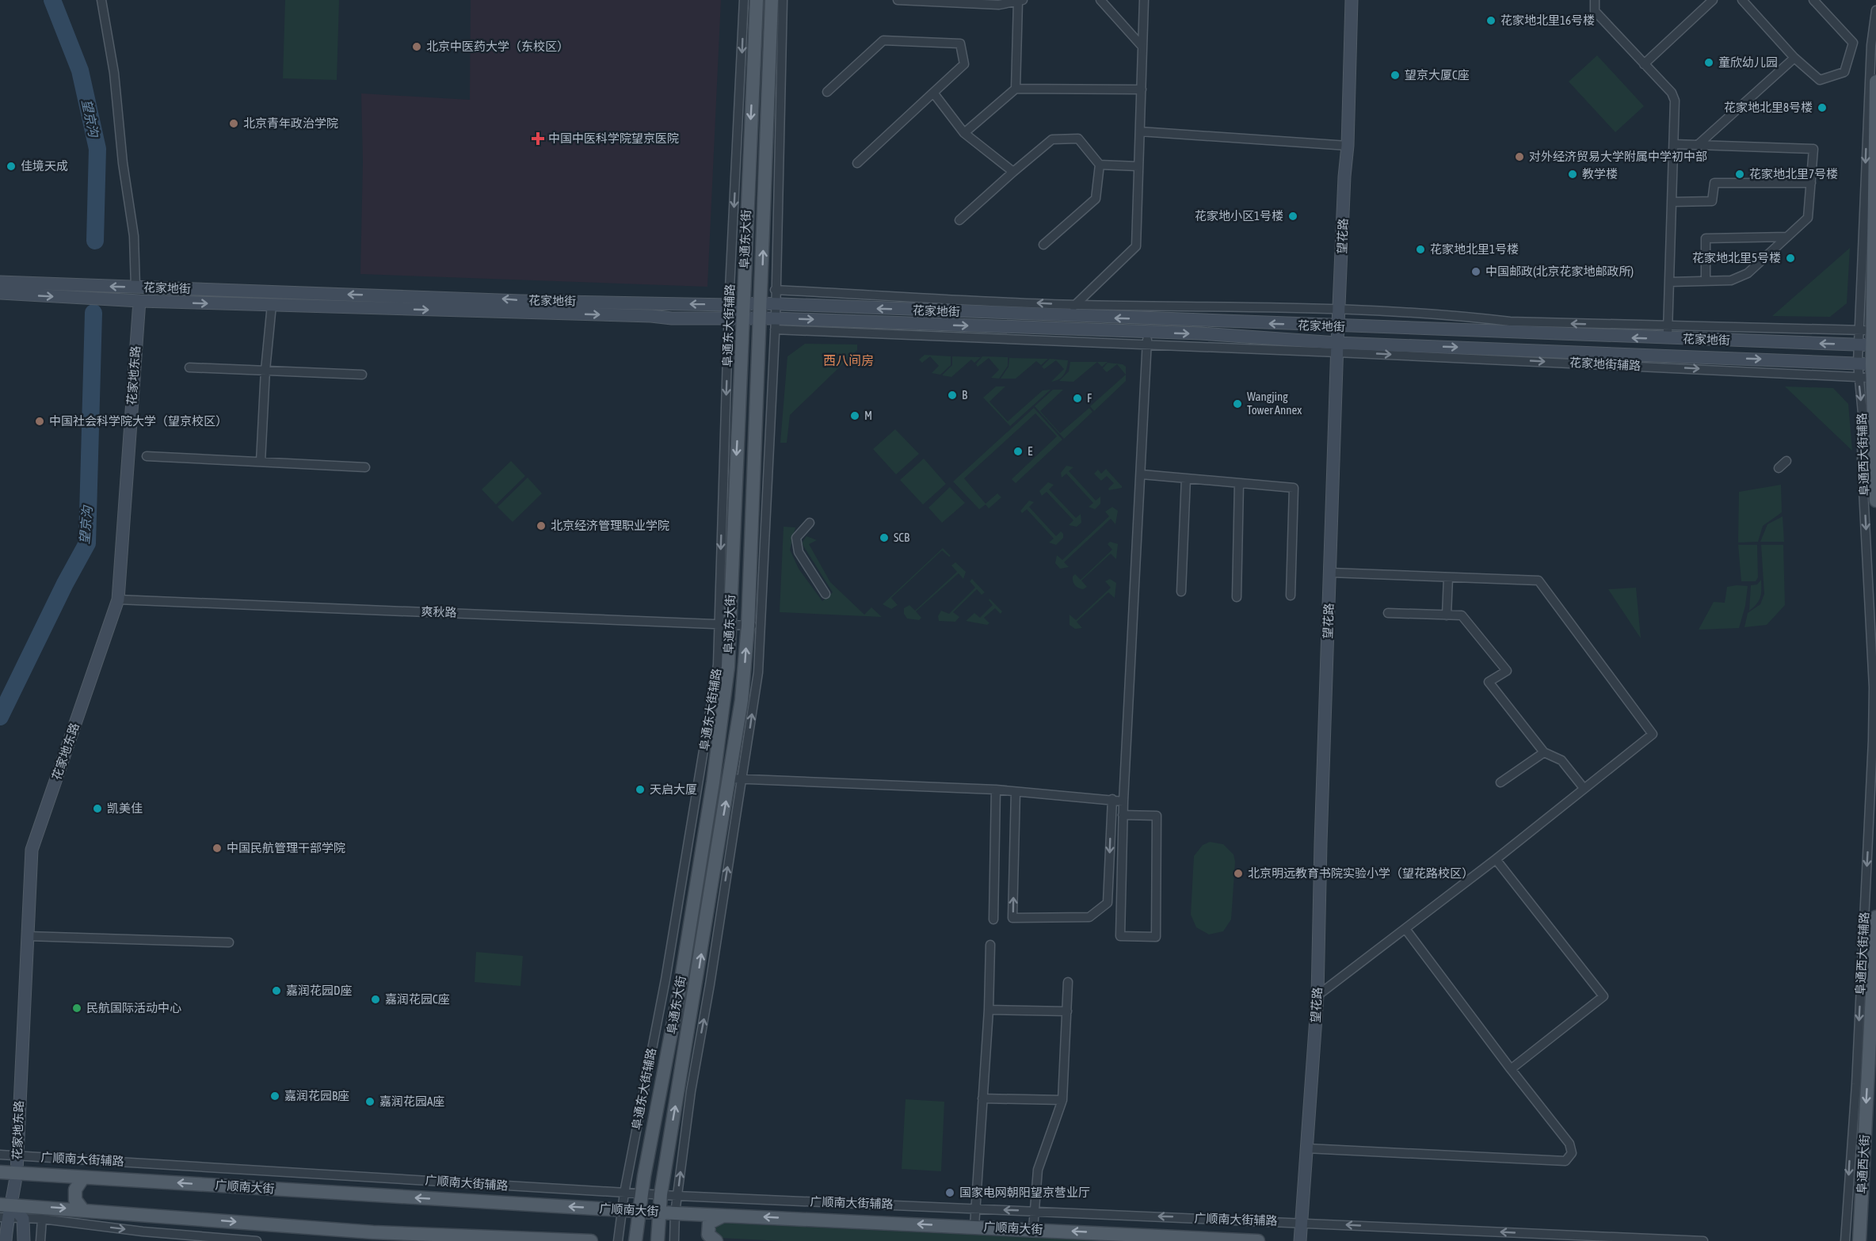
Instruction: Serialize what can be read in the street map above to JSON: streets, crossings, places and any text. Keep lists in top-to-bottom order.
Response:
{
  "streets": {
    "main road": [
      "望花路",
      "阜通东大街",
      "花家地街",
      "花家地东路",
      "阜通西大街",
      "广顺南大街"
    ],
    "street": [
      "阜通东大街辅路",
      "花家地街辅路",
      "阜通西大街辅路",
      "爽秋路",
      "广顺南大街辅路"
    ]
  },
  "crossings": [
    ["望花路", "花家地街"],
    ["望花路", "花家地街辅路"],
    ["望花路", "广顺南大街辅路"],
    ["阜通东大街", "花家地街"],
    ["阜通东大街", "阜通东大街辅路"],
    ["阜通东大街", "爽秋路"],
    ["阜通东大街", "广顺南大街辅路"],
    ["阜通东大街", "广顺南大街"],
    ["花家地街", "阜通东大街辅路"],
    ["花家地街", "花家地街辅路"],
    ["花家地街", "花家地东路"],
    ["花家地街", "阜通西大街辅路"],
    ["阜通东大街辅路", "爽秋路"],
    ["阜通东大街辅路", "广顺南大街辅路"],
    ["阜通东大街辅路", "广顺南大街"],
    ["花家地街辅路", "阜通西大街辅路"],
    ["花家地东路", "爽秋路"],
    ["花家地东路", "广顺南大街辅路"],
    ["花家地东路", "广顺南大街"]
  ],
  "one_way": ["阜通西大街辅路", "广顺南大街辅路", "阜通西大街"],
  "districts": ["西八间房"],
  "water": ["望京沟"],
  "places": {
    "other": [
      "花家地北里16号楼",
      "北京中医药大学（东校区）",
      "童欣幼儿园",
      "望京大厦C座",
      "花家地北里8号楼",
      "北京青年政治学院",
      "对外经济贸易大学附属中学初中部",
      "佳境天成",
      "教学楼",
      "花家地北里7号楼",
      "花家地小区1号楼",
      "花家地北里1号楼",
      "花家地北里5号楼",
      "中国邮政(北京花家地邮政所)",
      "B",
      "F",
      "Wangjing Tower Annex",
      "M",
      "中国社会科学院大学（望京校区）",
      "E",
      "北京经济管理职业学院",
      "SCB",
      "天启大厦",
      "凯美佳",
      "中国民航管理干部学院",
      "北京明远教育书院实验小学（望花路校区）",
      "嘉润花园D座",
      "嘉润花园C座",
      "民航国际活动中心",
      "嘉润花园B座",
      "嘉润花园A座",
      "国家电网朝阳望京营业厅"
    ],
    "health": ["中国中医科学院望京医院"]
  }
}
